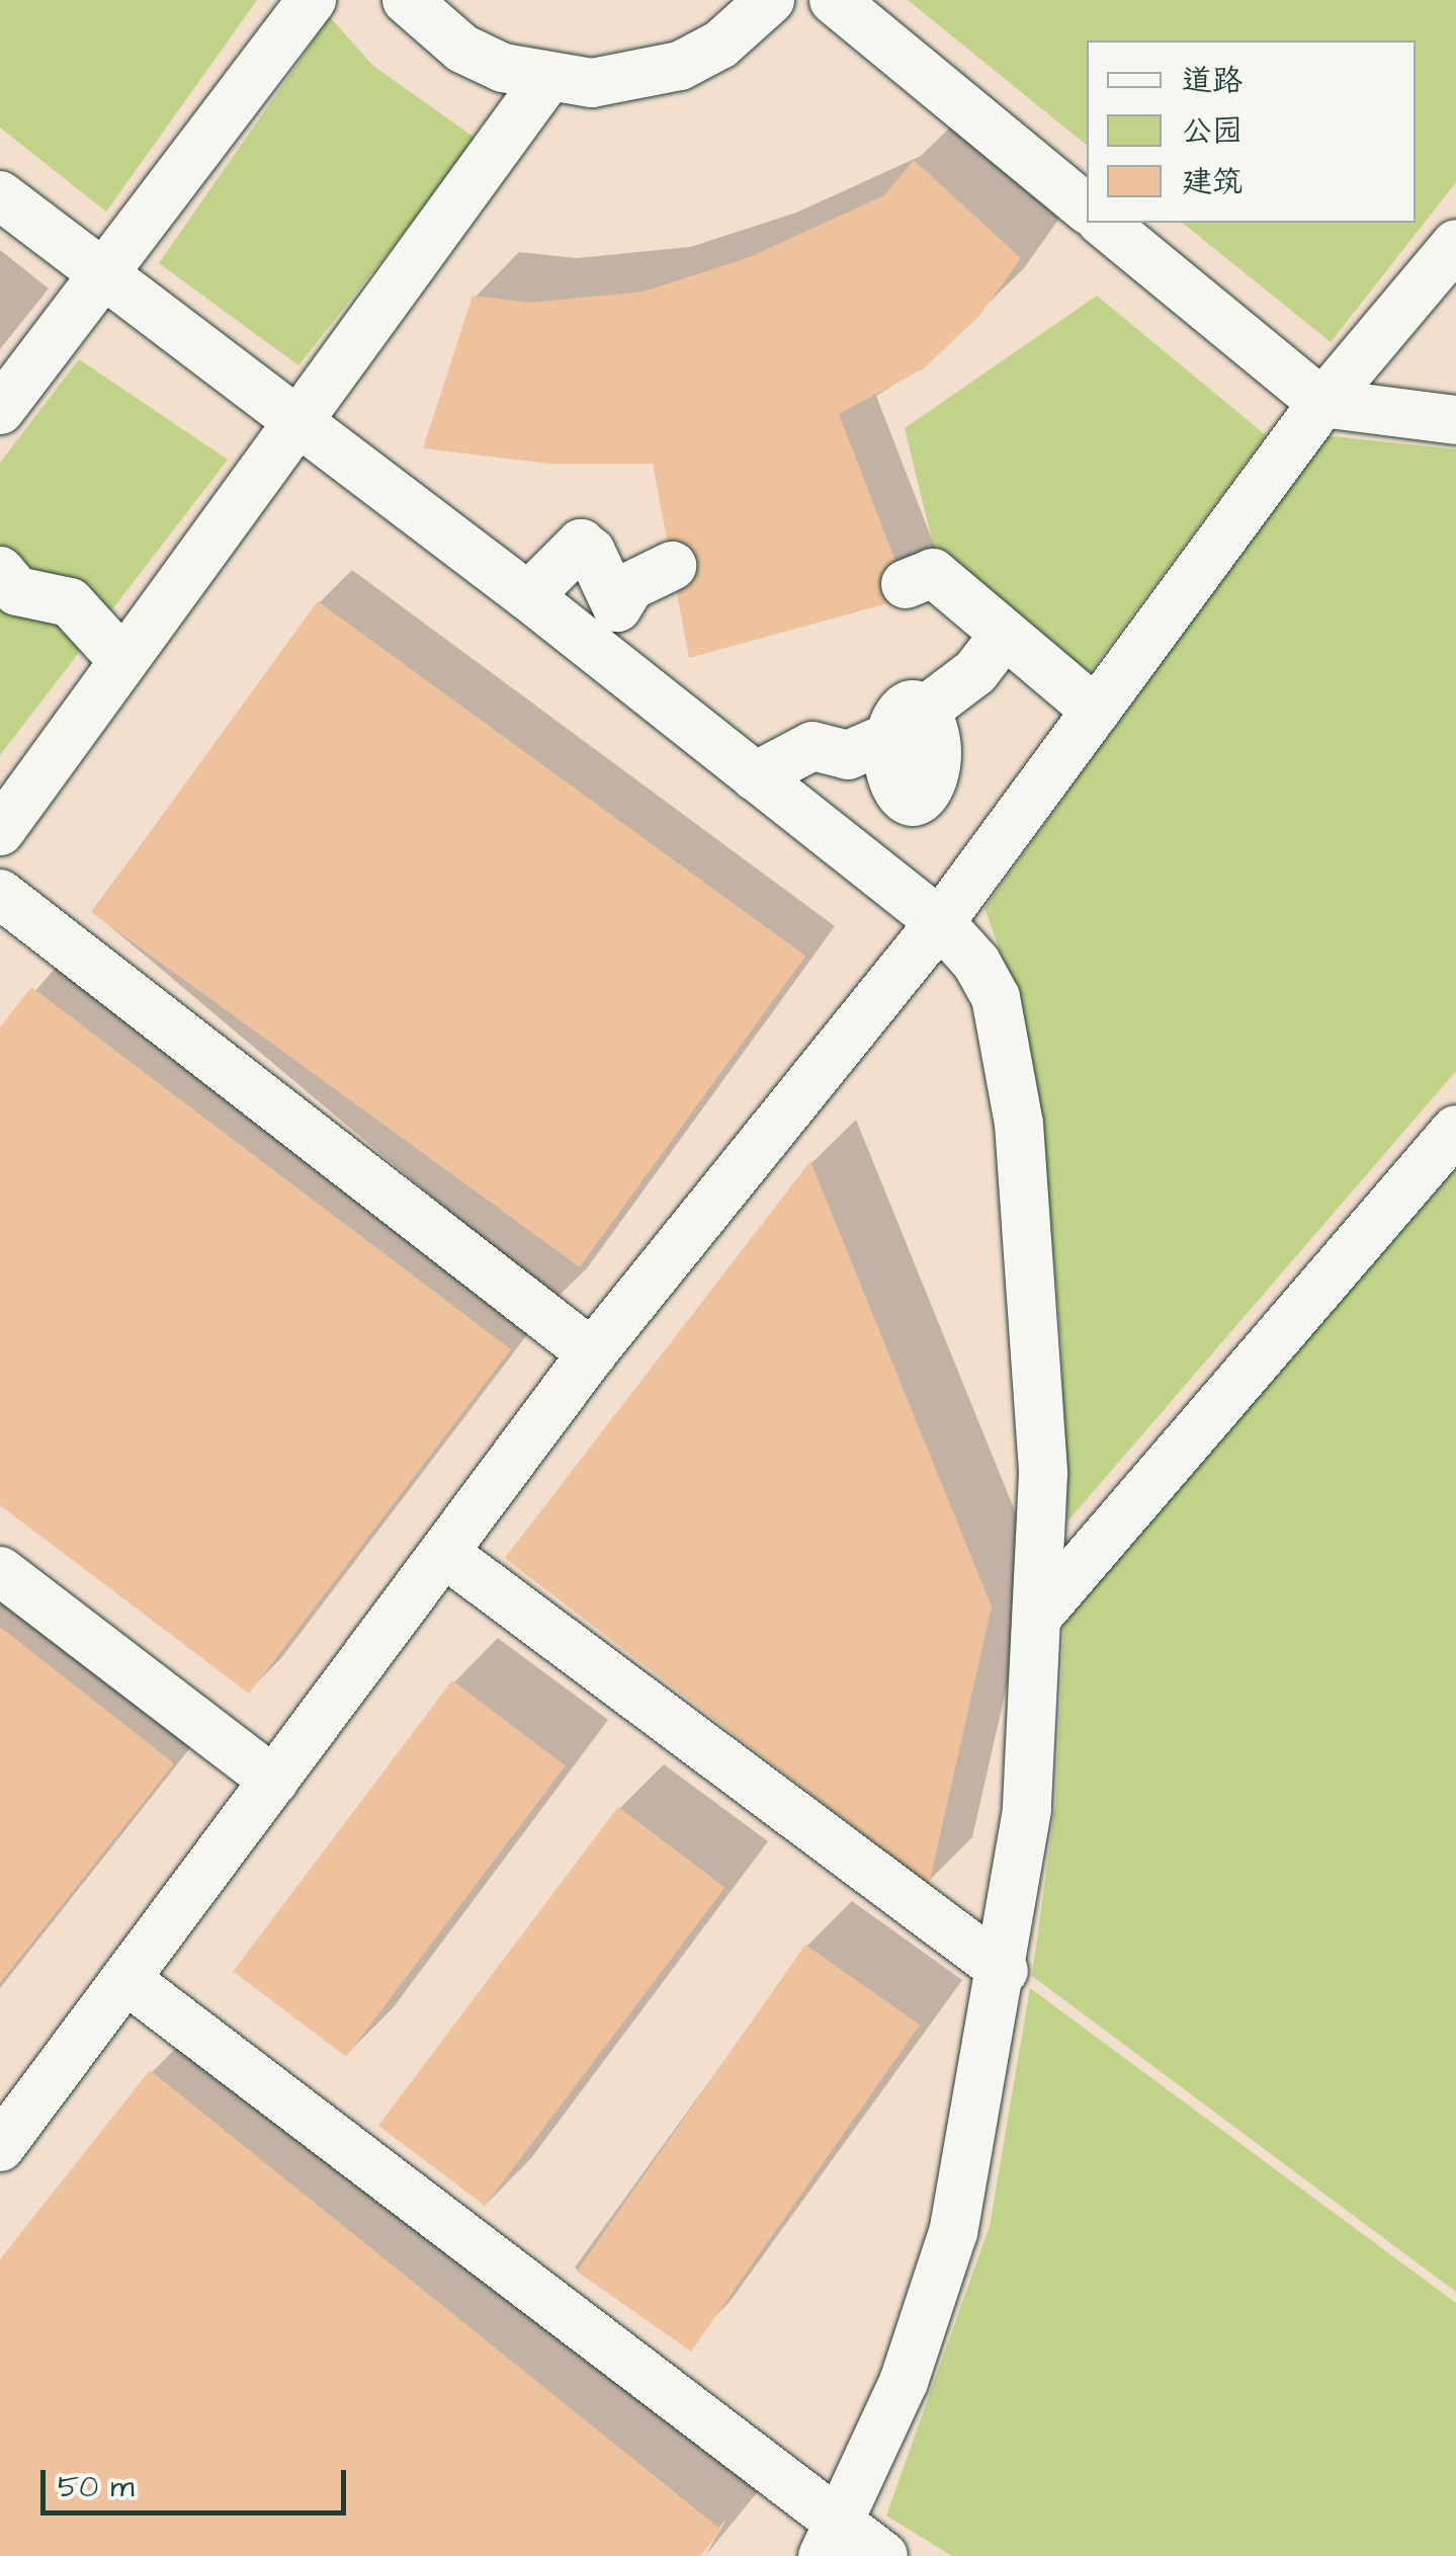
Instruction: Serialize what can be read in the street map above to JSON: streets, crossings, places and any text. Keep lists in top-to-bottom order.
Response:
{
  "legend": ["道路", "公园", "建筑"],
  "scale_bar": "50 m"
}
